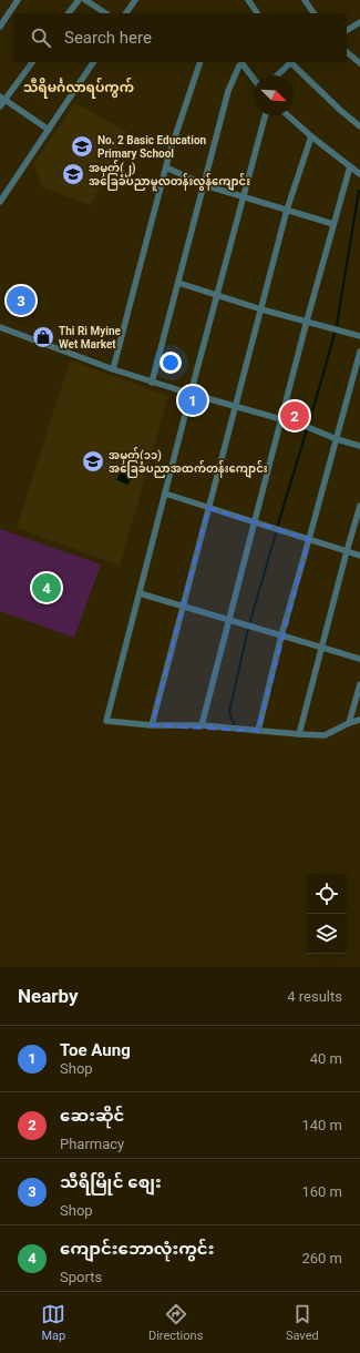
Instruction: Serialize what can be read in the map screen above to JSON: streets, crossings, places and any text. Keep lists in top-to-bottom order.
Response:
{
  "districts": ["သီရိမင်္ဂလာရပ်ကွက်"],
  "places": {
    "school or university": ["No. 2 Basic Education Primary School", "အမှတ်(၂) အခြေခံပညာမူလတန်းလွန်ကျောင်း", "အမှတ်(၁၁) အခြေခံပညာအထက်တန်းကျောင်း"],
    "shop": ["Thi Ri Myine Wet Market"]
  },
  "north": "bottom right",
  "page": {
    "search": "Search here",
    "pins": [
      "3",
      "1",
      "2",
      "4"
    ],
    "heading": ["Nearby", "4 results"],
    "list": [
      {
        "mark": "1",
        "name": "Toe Aung",
        "note": "Shop",
        "value": "40 m"
      },
      {
        "mark": "2",
        "name": "ဆေးဆိုင်",
        "note": "Pharmacy",
        "value": "140 m"
      },
      {
        "mark": "3",
        "name": "သီရိမြိုင် စျေး",
        "note": "Shop",
        "value": "160 m"
      },
      {
        "mark": "4",
        "name": "ကျောင်းဘောလုံးကွင်း",
        "note": "Sports",
        "value": "260 m"
      }
    ],
    "nav": ["Map", "Directions", "Saved"]
  }
}
